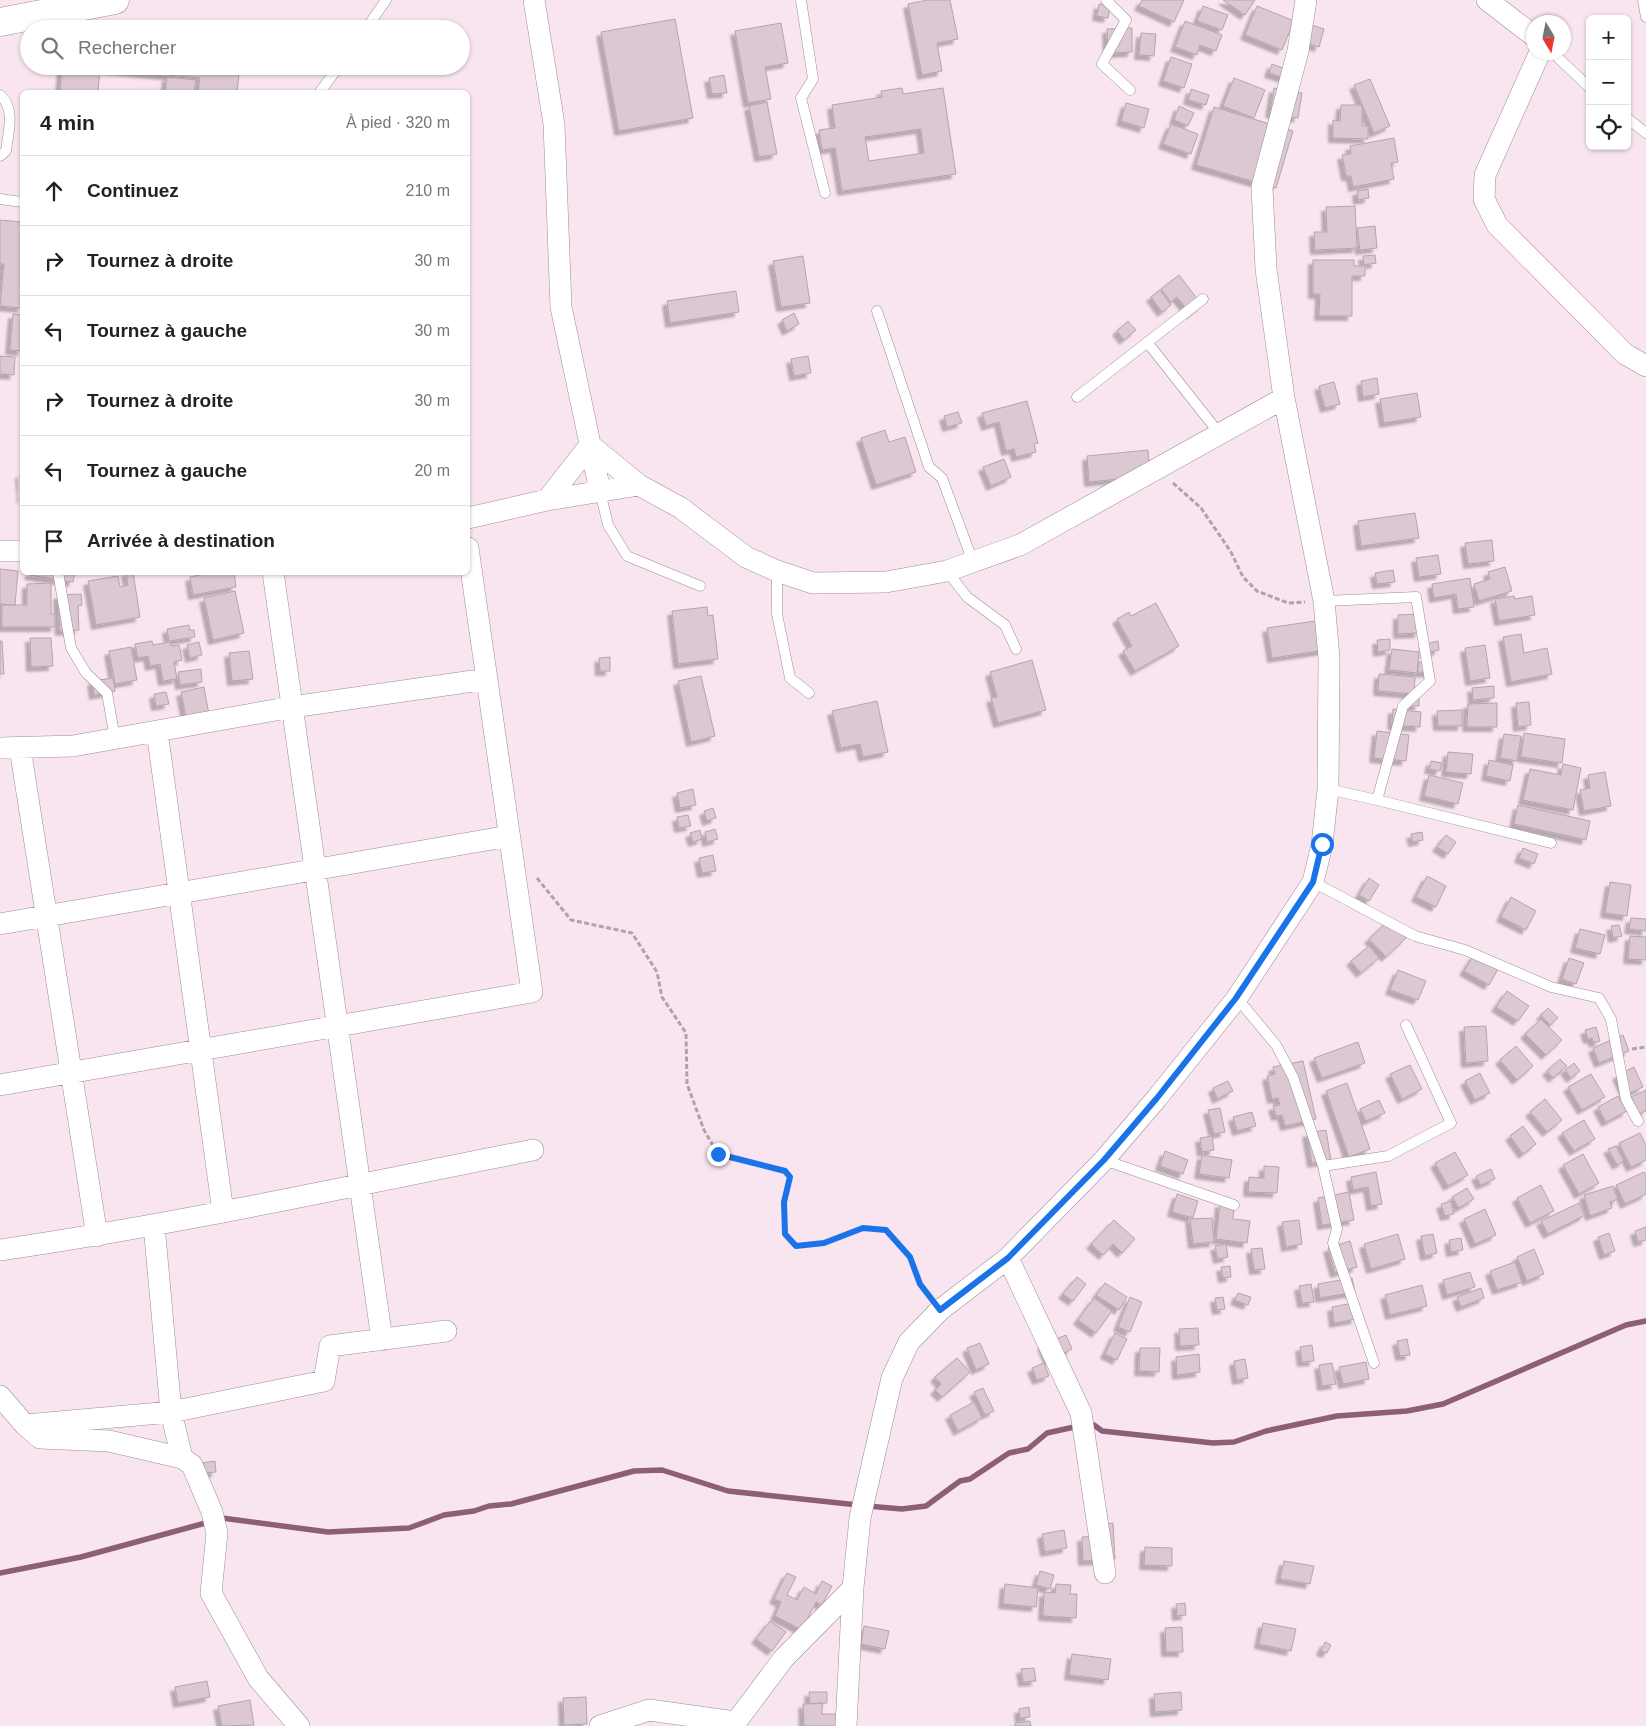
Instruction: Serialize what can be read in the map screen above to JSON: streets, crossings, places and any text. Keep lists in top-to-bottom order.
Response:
{
  "north": "bottom",
  "page": {
    "map_buttons": ["+", "−"],
    "search": "Rechercher",
    "heading": ["4 min", "À pied · 320 m"],
    "list": [
      ["Continuez", "210 m"],
      ["Tournez à droite", "30 m"],
      ["Tournez à gauche", "30 m"],
      ["Tournez à droite", "30 m"],
      ["Tournez à gauche", "20 m"],
      "Arrivée à destination"
    ]
  }
}
